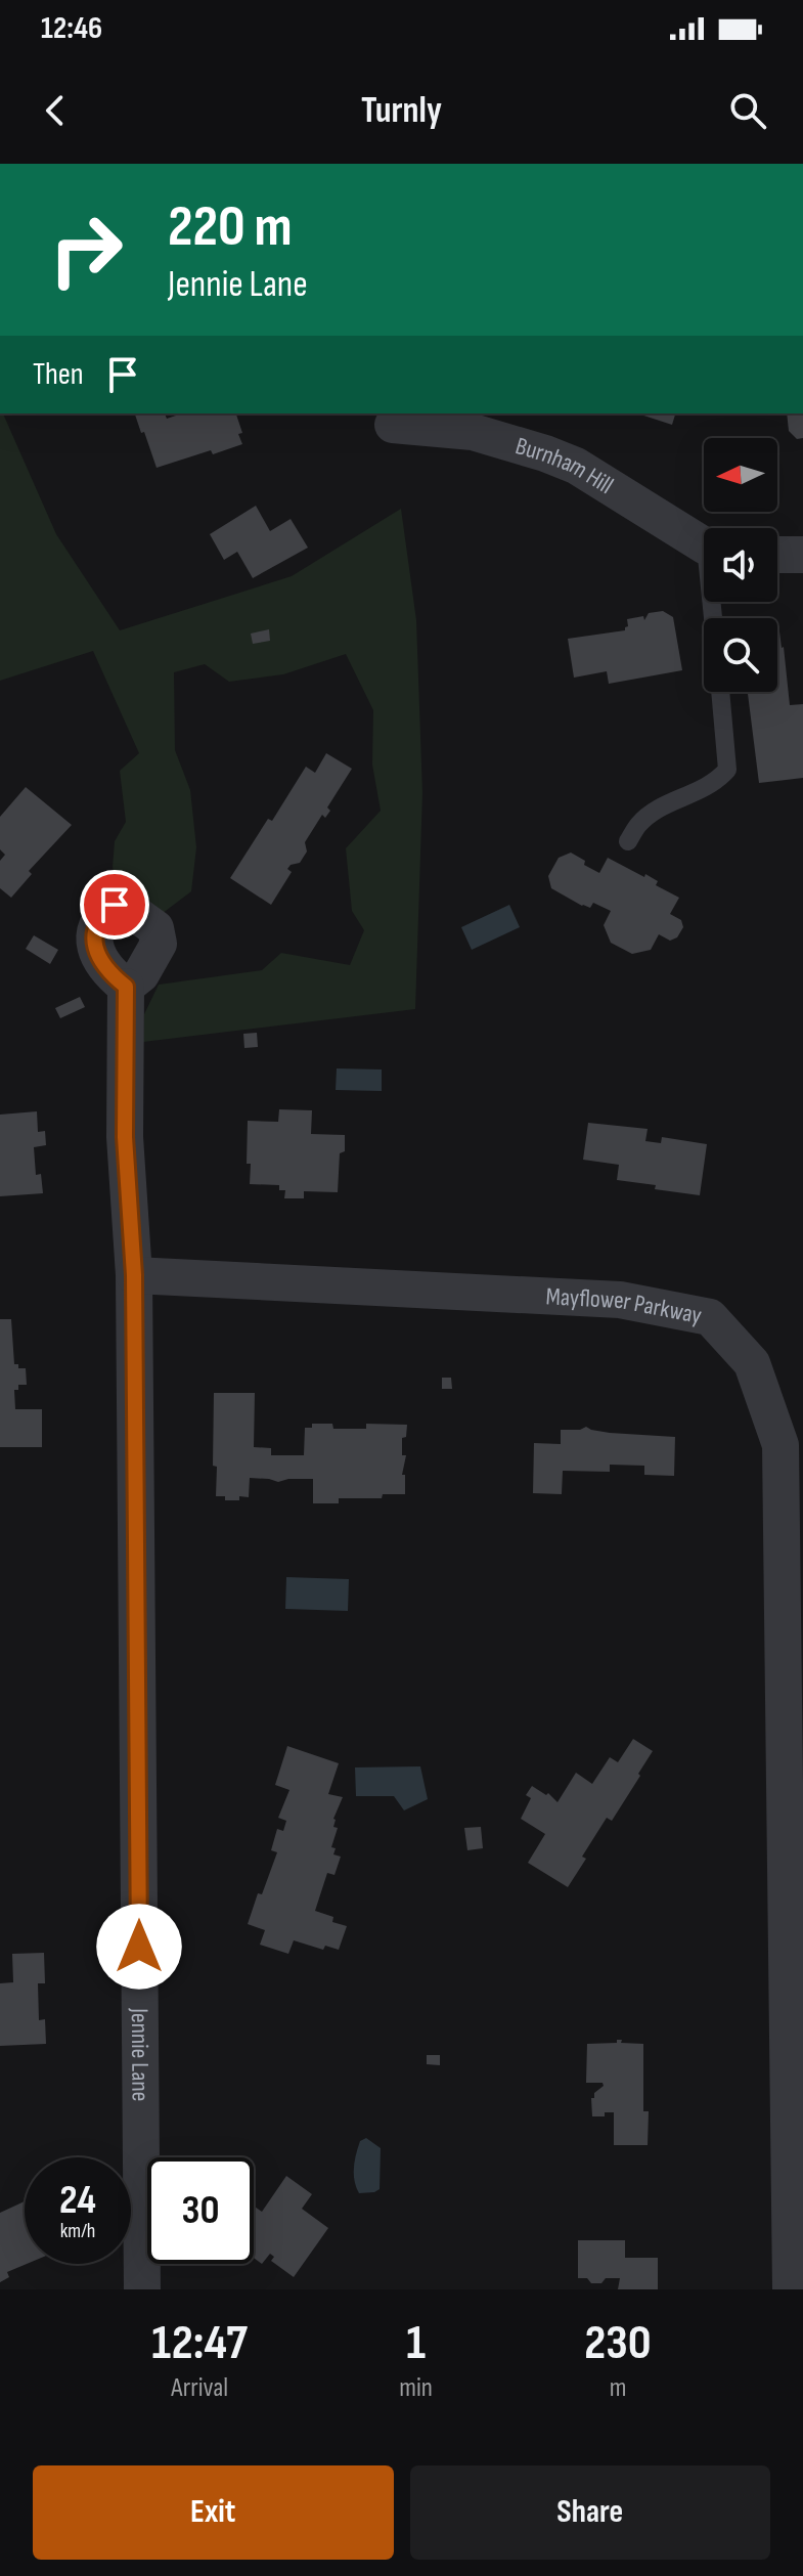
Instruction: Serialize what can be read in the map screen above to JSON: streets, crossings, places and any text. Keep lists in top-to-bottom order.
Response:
{
  "streets": {
    "street": ["Burnham Hill", "Mayflower Parkway", "Jennie Lane"]
  },
  "crossings": [
    ["Mayflower Parkway", "Jennie Lane"]
  ],
  "north": "left",
  "page": {
    "status": "12:46",
    "header": "Turnly",
    "turn": ["220 m", "Jennie Lane"],
    "then": "Then",
    "speed": "24 km/h",
    "limit": "30",
    "eta": [
      "12:47",
      "Arrival",
      "1",
      "min",
      "230",
      "m"
    ],
    "buttons": ["Exit", "Share"]
  }
}
